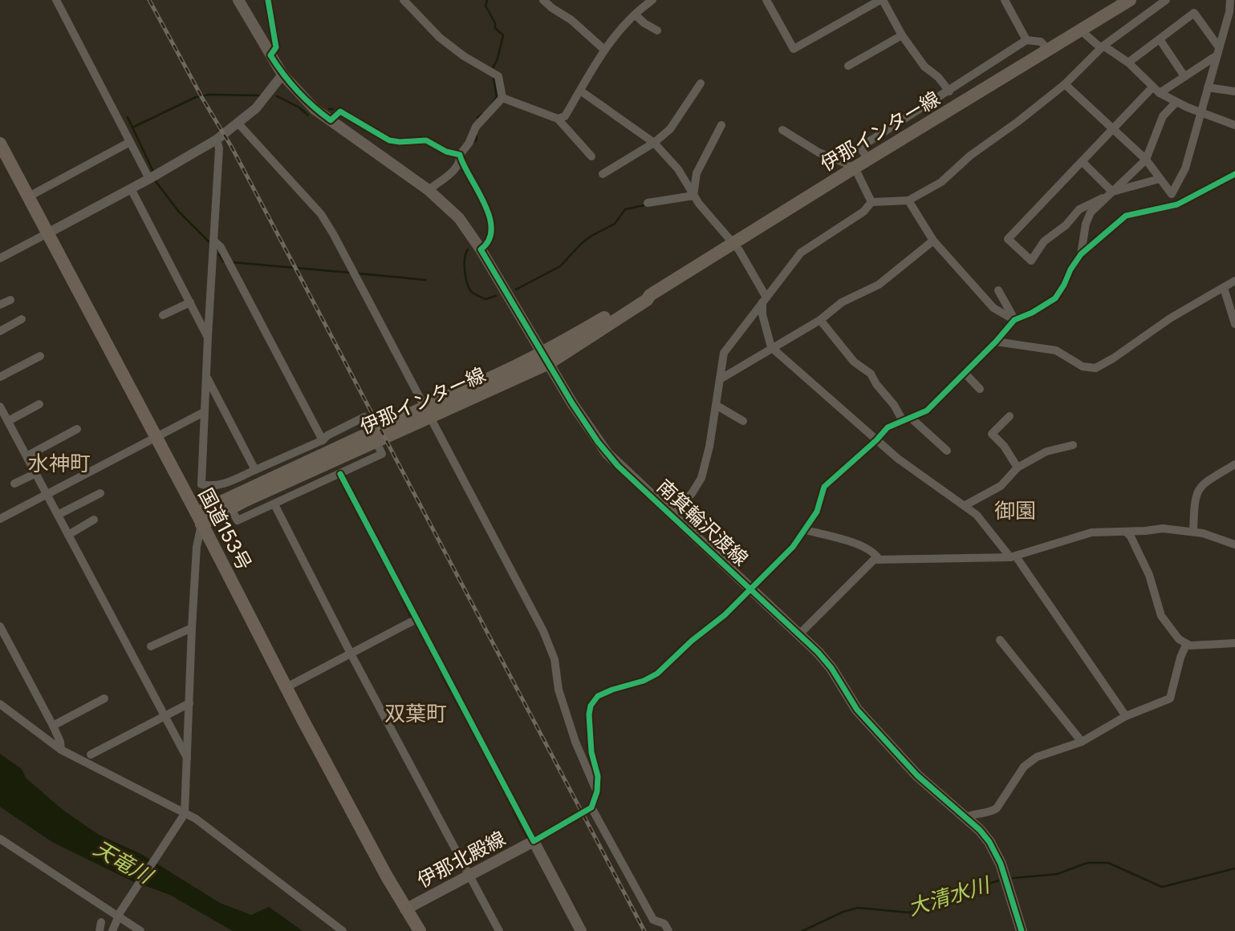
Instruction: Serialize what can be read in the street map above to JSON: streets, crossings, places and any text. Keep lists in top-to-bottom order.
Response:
{
  "streets": {
    "highway": ["国道153号"],
    "main road": ["伊那インター線", "南箕輪沢渡線", "伊那北殿線"]
  },
  "crossings": [
    ["伊那インター線", "南箕輪沢渡線"],
    ["伊那インター線", "国道153号"],
    ["国道153号", "伊那北殿線"]
  ],
  "districts": ["水神町", "御園", "双葉町"],
  "water": ["天竜川", "大清水川"]
}
